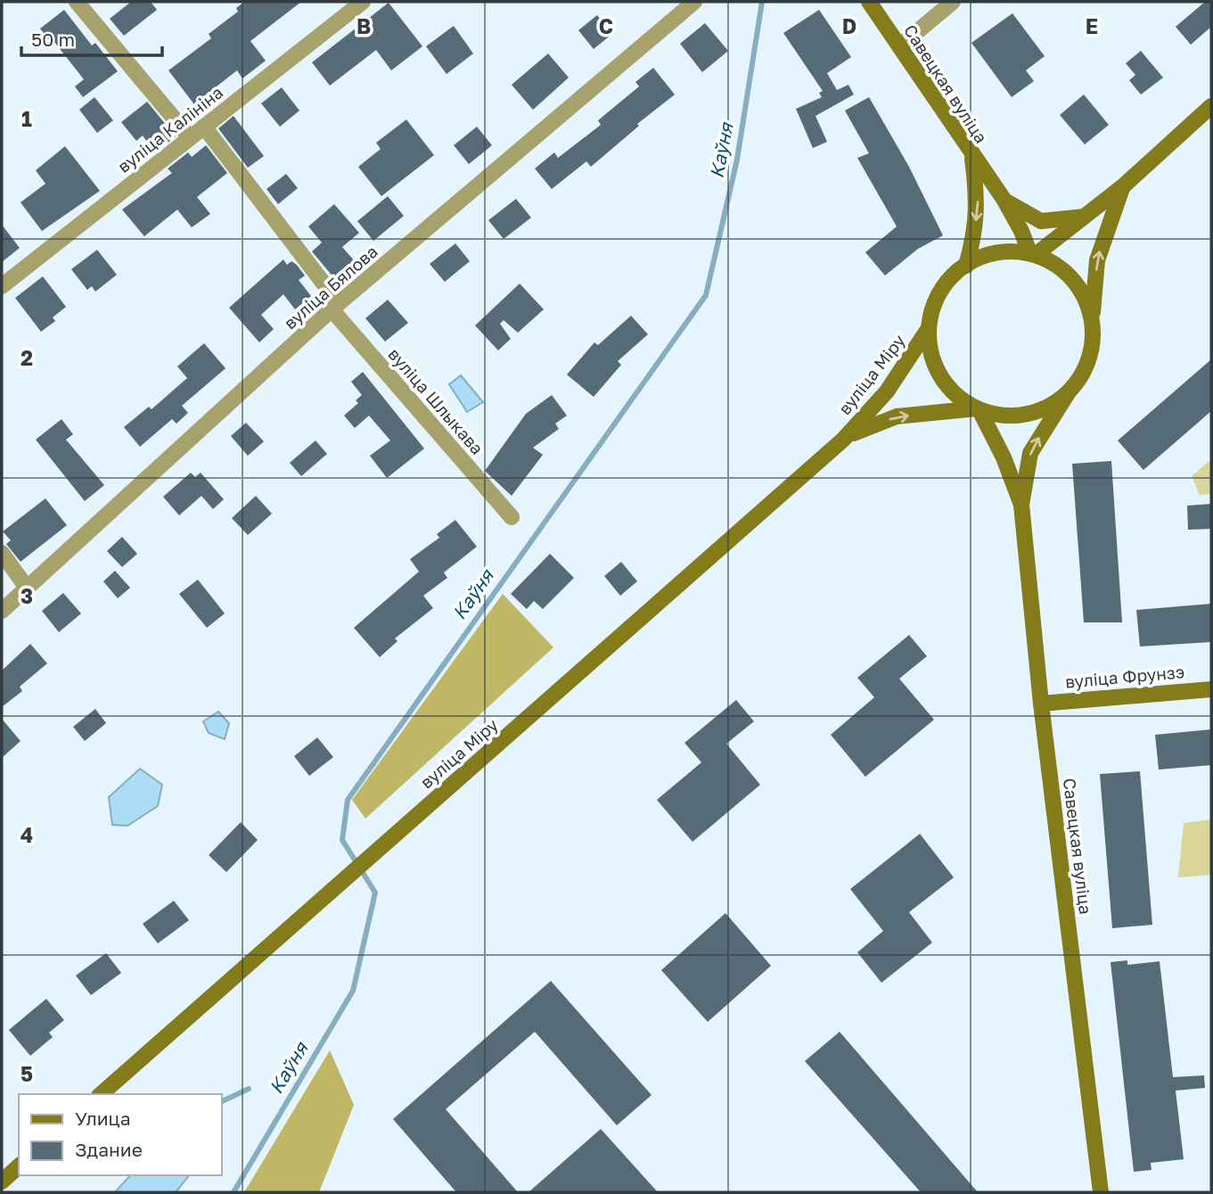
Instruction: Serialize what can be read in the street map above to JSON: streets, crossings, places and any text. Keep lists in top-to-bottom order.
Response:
{
  "streets": {
    "main road": ["Савецкая вуліца", "вуліца Міру", "вуліца Фрунзэ"],
    "street": ["вуліца Калініна", "вуліца Бялова", "вуліца Шлыкава"]
  },
  "crossings": [
    ["Савецкая вуліца", "вуліца Міру"],
    ["Савецкая вуліца", "вуліца Фрунзэ"],
    ["вуліца Калініна", "вуліца Шлыкава"],
    ["вуліца Бялова", "вуліца Шлыкава"]
  ],
  "water": ["Каўня"],
  "legend": ["Улица", "Здание"],
  "scale_bar": "50 m",
  "grid": {
    "columns": [
      "B",
      "C",
      "D",
      "E"
    ],
    "rows": [
      "1",
      "2",
      "3",
      "4",
      "5"
    ]
  }
}
